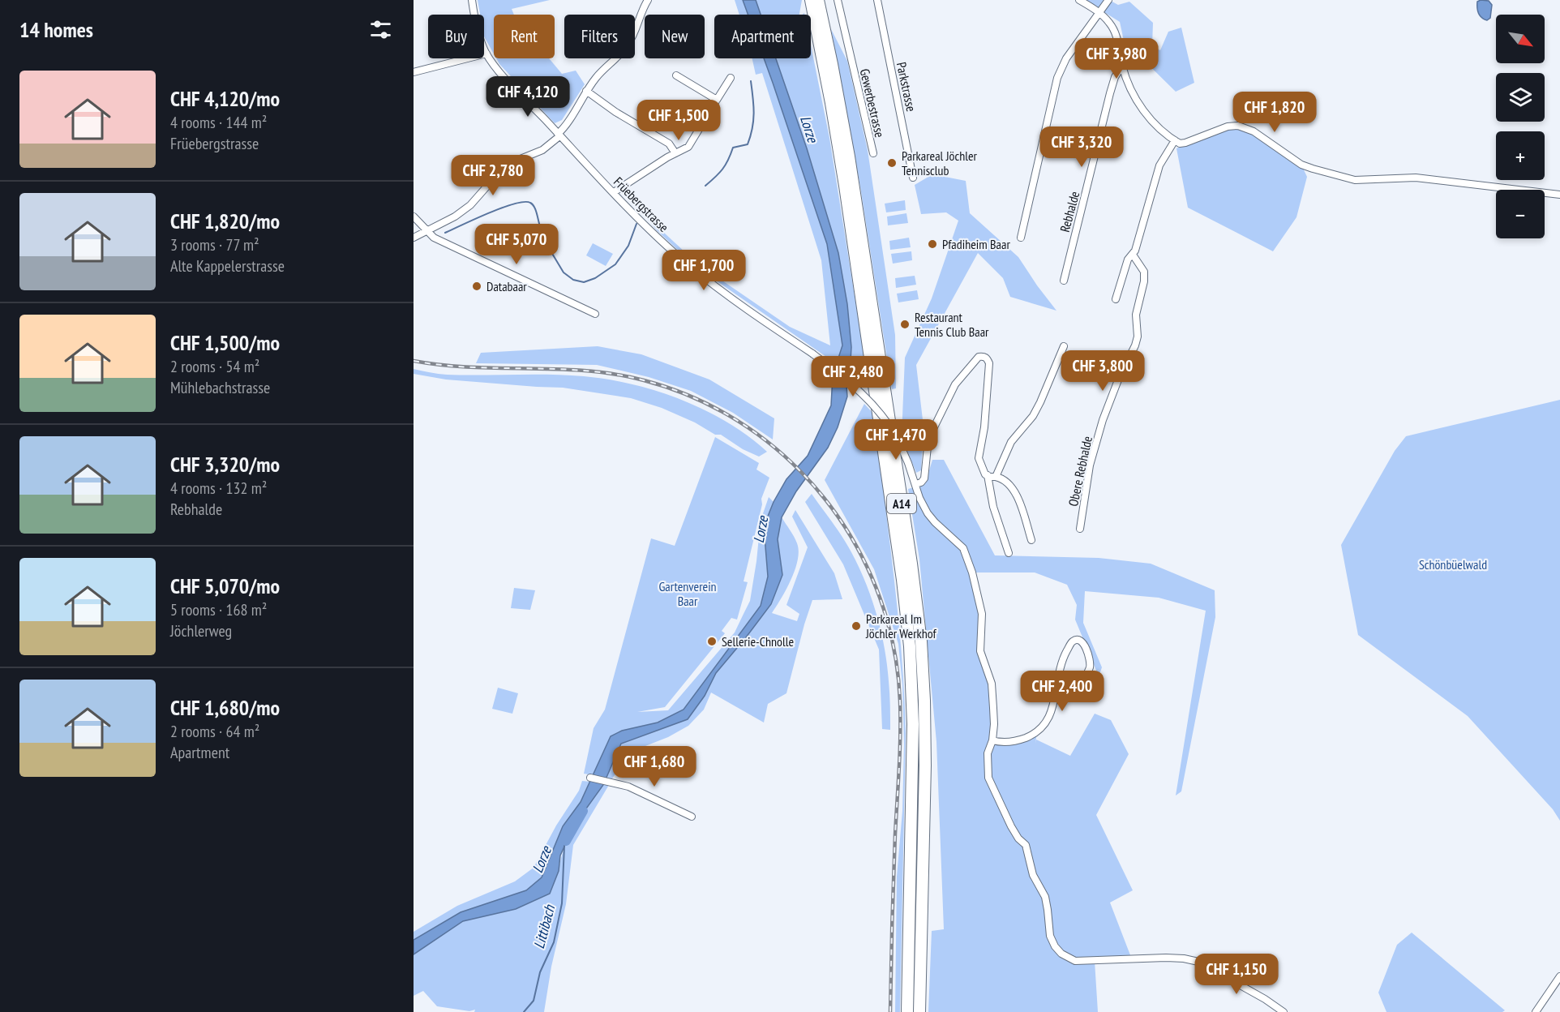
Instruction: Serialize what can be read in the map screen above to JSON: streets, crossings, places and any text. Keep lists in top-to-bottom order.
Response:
{
  "streets": {
    "highway": ["A14"],
    "street": [
      "Parkstrasse",
      "Gewerbestrasse",
      "Früebergstrasse",
      "Rebhalde",
      "Obere Rebhalde"
    ]
  },
  "water": ["Lorze", "Littibach"],
  "parks": ["Schönbüelwald", "Gartenverein Baar"],
  "places": [
    "Parkareal Jöchler Tennisclub",
    "Pfadiheim Baar",
    "Databaar",
    "Restaurant Tennis Club Baar",
    "Parkareal Im Jöchler Werkhof",
    "Sellerie-Chnolle"
  ],
  "north": "bottom right",
  "page": {
    "heading": "14 homes",
    "map_buttons": ["+", "−"],
    "chip": [
      "Buy",
      "Rent",
      "Filters",
      "New",
      "Apartment"
    ],
    "price": [
      "CHF 3,980",
      "CHF 4,120",
      "CHF 1,820",
      "CHF 1,500",
      "CHF 3,320",
      "CHF 2,780",
      "CHF 5,070",
      "CHF 1,700",
      "CHF 3,800",
      "CHF 2,480",
      "CHF 1,470",
      "CHF 2,400",
      "CHF 1,680",
      "CHF 1,150"
    ],
    "list": [
      {
        "name": "CHF 4,120/mo",
        "note": "4 rooms · 144 m² · Früebergstrasse"
      },
      {
        "name": "CHF 1,820/mo",
        "note": "3 rooms · 77 m² · Alte Kappelerstrasse"
      },
      {
        "name": "CHF 1,500/mo",
        "note": "2 rooms · 54 m² · Mühlebachstrasse"
      },
      {
        "name": "CHF 3,320/mo",
        "note": "4 rooms · 132 m² · Rebhalde"
      },
      {
        "name": "CHF 5,070/mo",
        "note": "5 rooms · 168 m² · Jöchlerweg"
      },
      {
        "name": "CHF 1,680/mo",
        "note": "2 rooms · 64 m² · Apartment"
      }
    ]
  }
}
